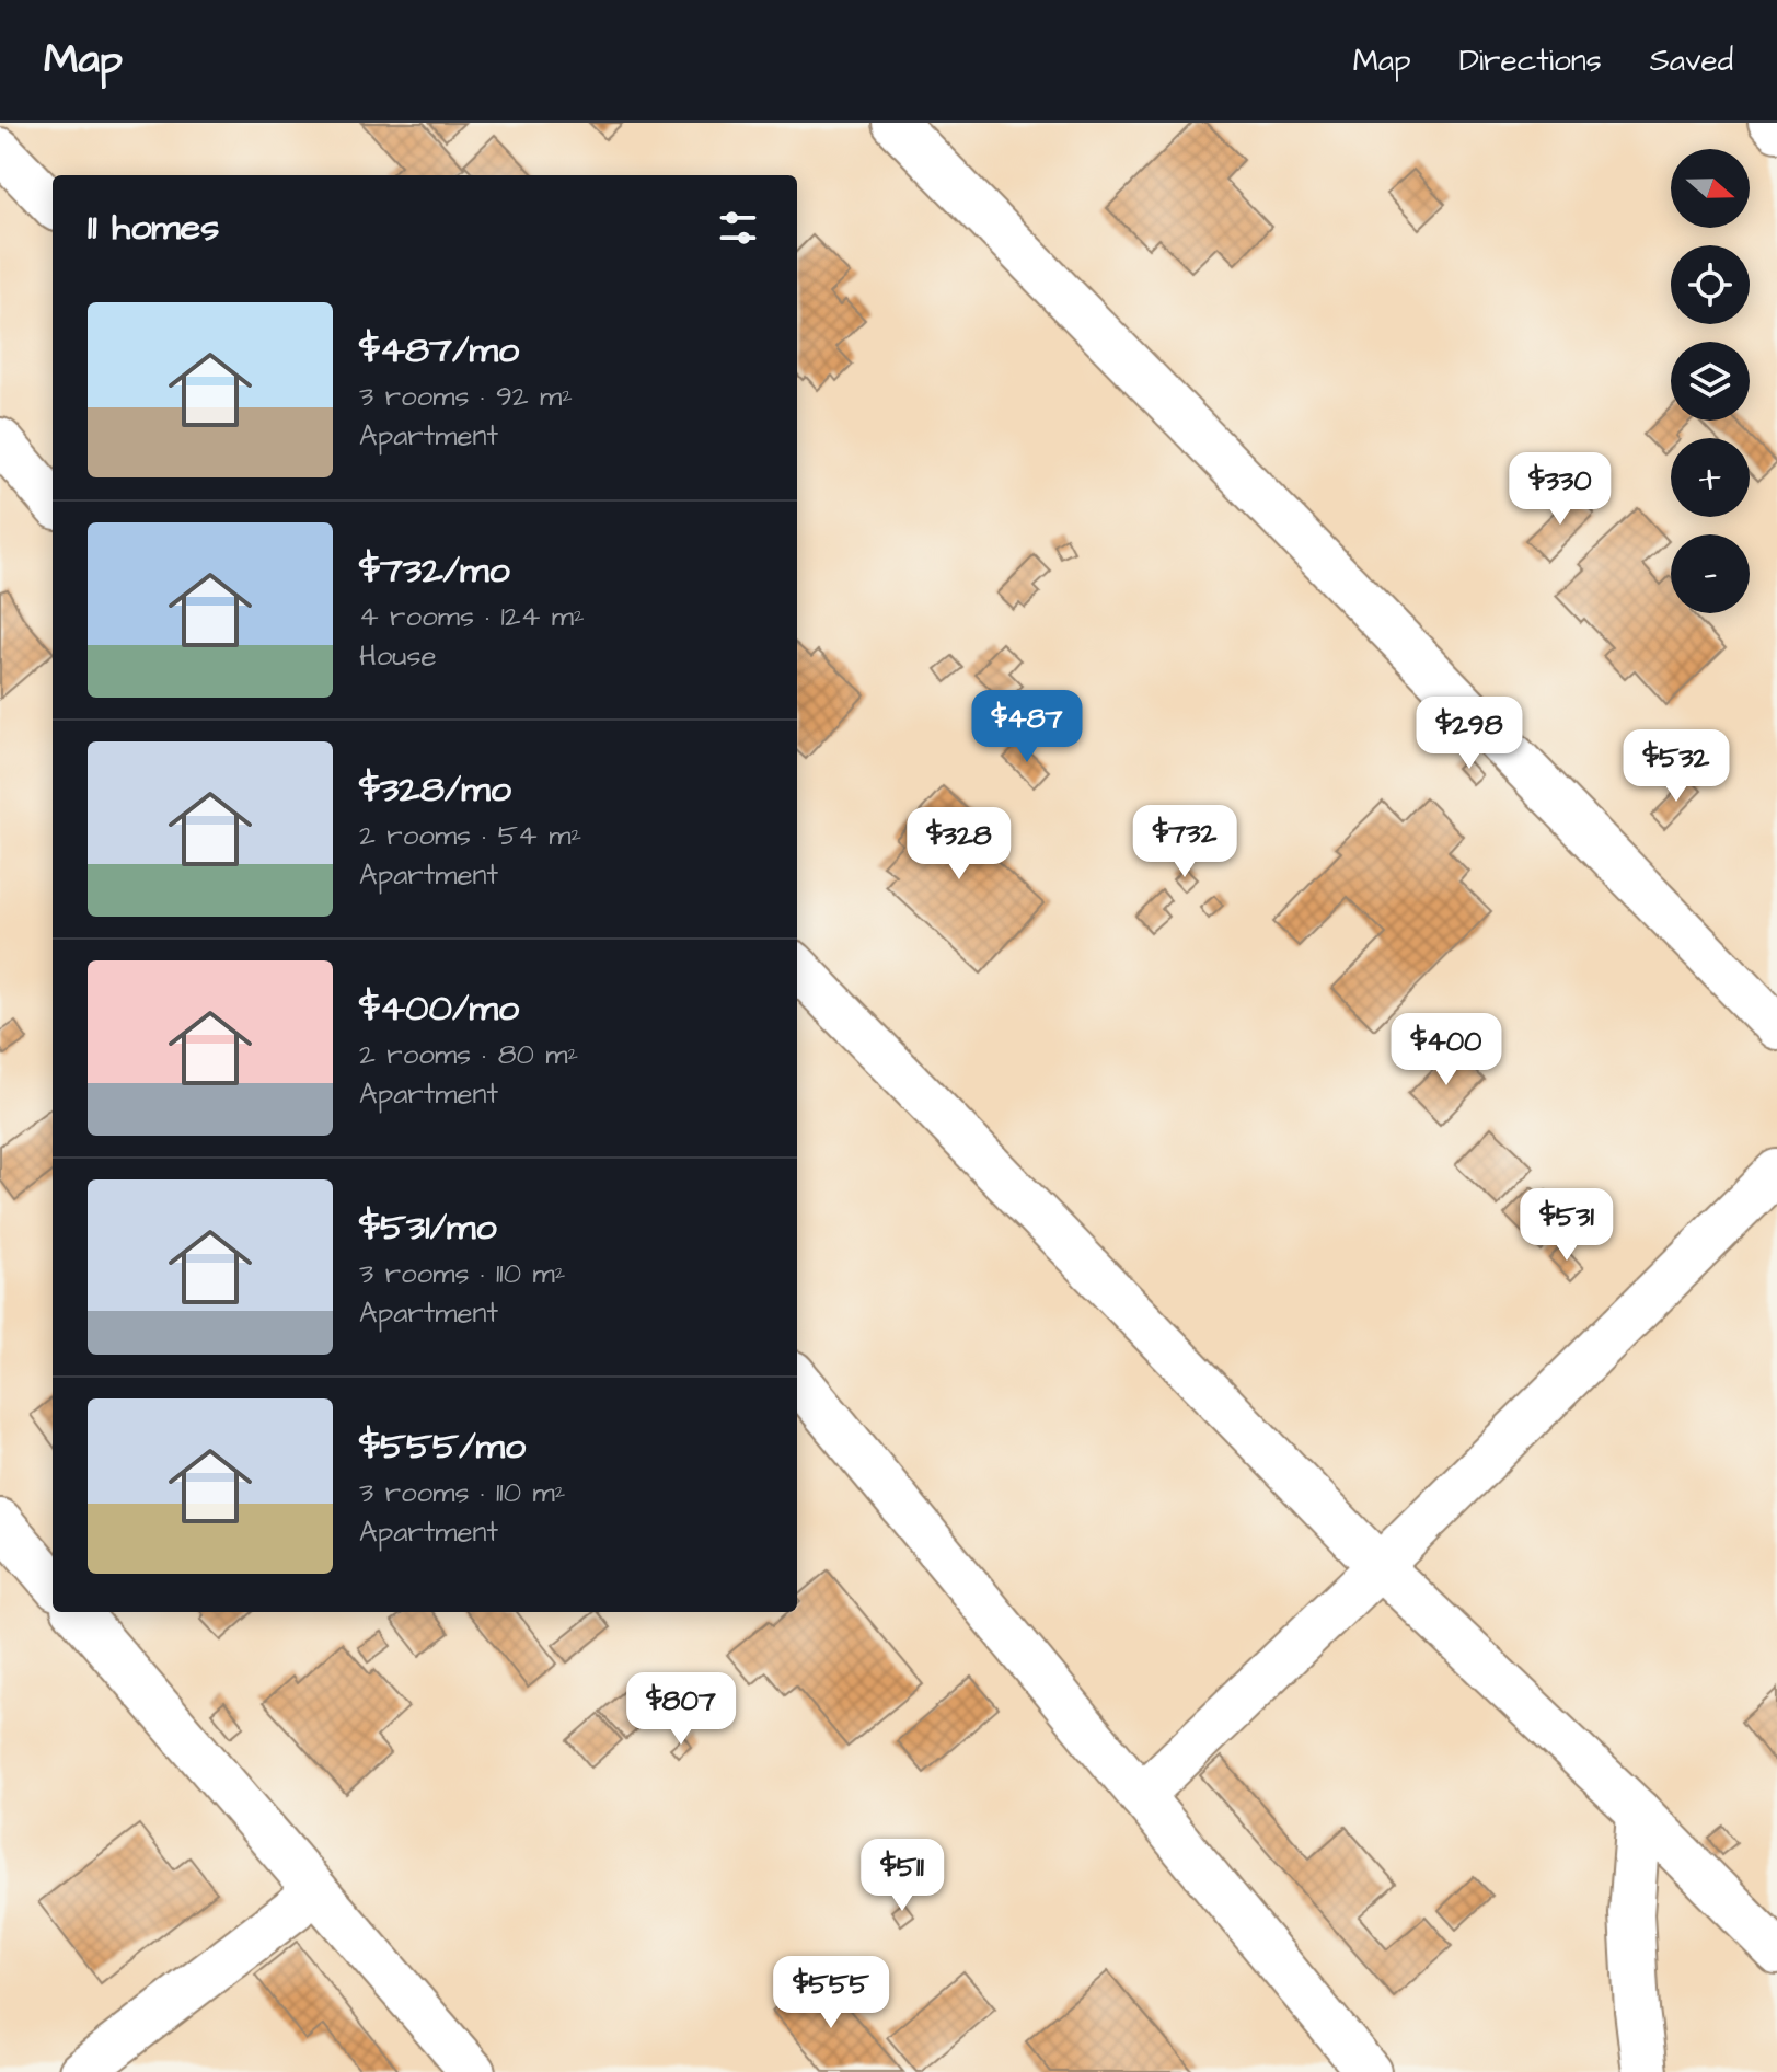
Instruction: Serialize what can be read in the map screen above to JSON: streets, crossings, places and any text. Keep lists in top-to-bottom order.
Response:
{
  "north": "right",
  "page": {
    "header": "Map",
    "nav": ["Map", "Directions", "Saved"],
    "map_buttons": ["+", "−"],
    "heading": "11 homes",
    "list": [
      {
        "name": "$487/mo",
        "note": "3 rooms · 92 m² · Apartment"
      },
      {
        "name": "$732/mo",
        "note": "4 rooms · 124 m² · House"
      },
      {
        "name": "$328/mo",
        "note": "2 rooms · 54 m² · Apartment"
      },
      {
        "name": "$400/mo",
        "note": "2 rooms · 80 m² · Apartment"
      },
      {
        "name": "$531/mo",
        "note": "3 rooms · 110 m² · Apartment"
      },
      {
        "name": "$555/mo",
        "note": "3 rooms · 110 m² · Apartment"
      }
    ],
    "price": [
      "$330",
      "$487",
      "$298",
      "$532",
      "$732",
      "$328",
      "$400",
      "$531",
      "$807",
      "$511",
      "$555"
    ]
  }
}
